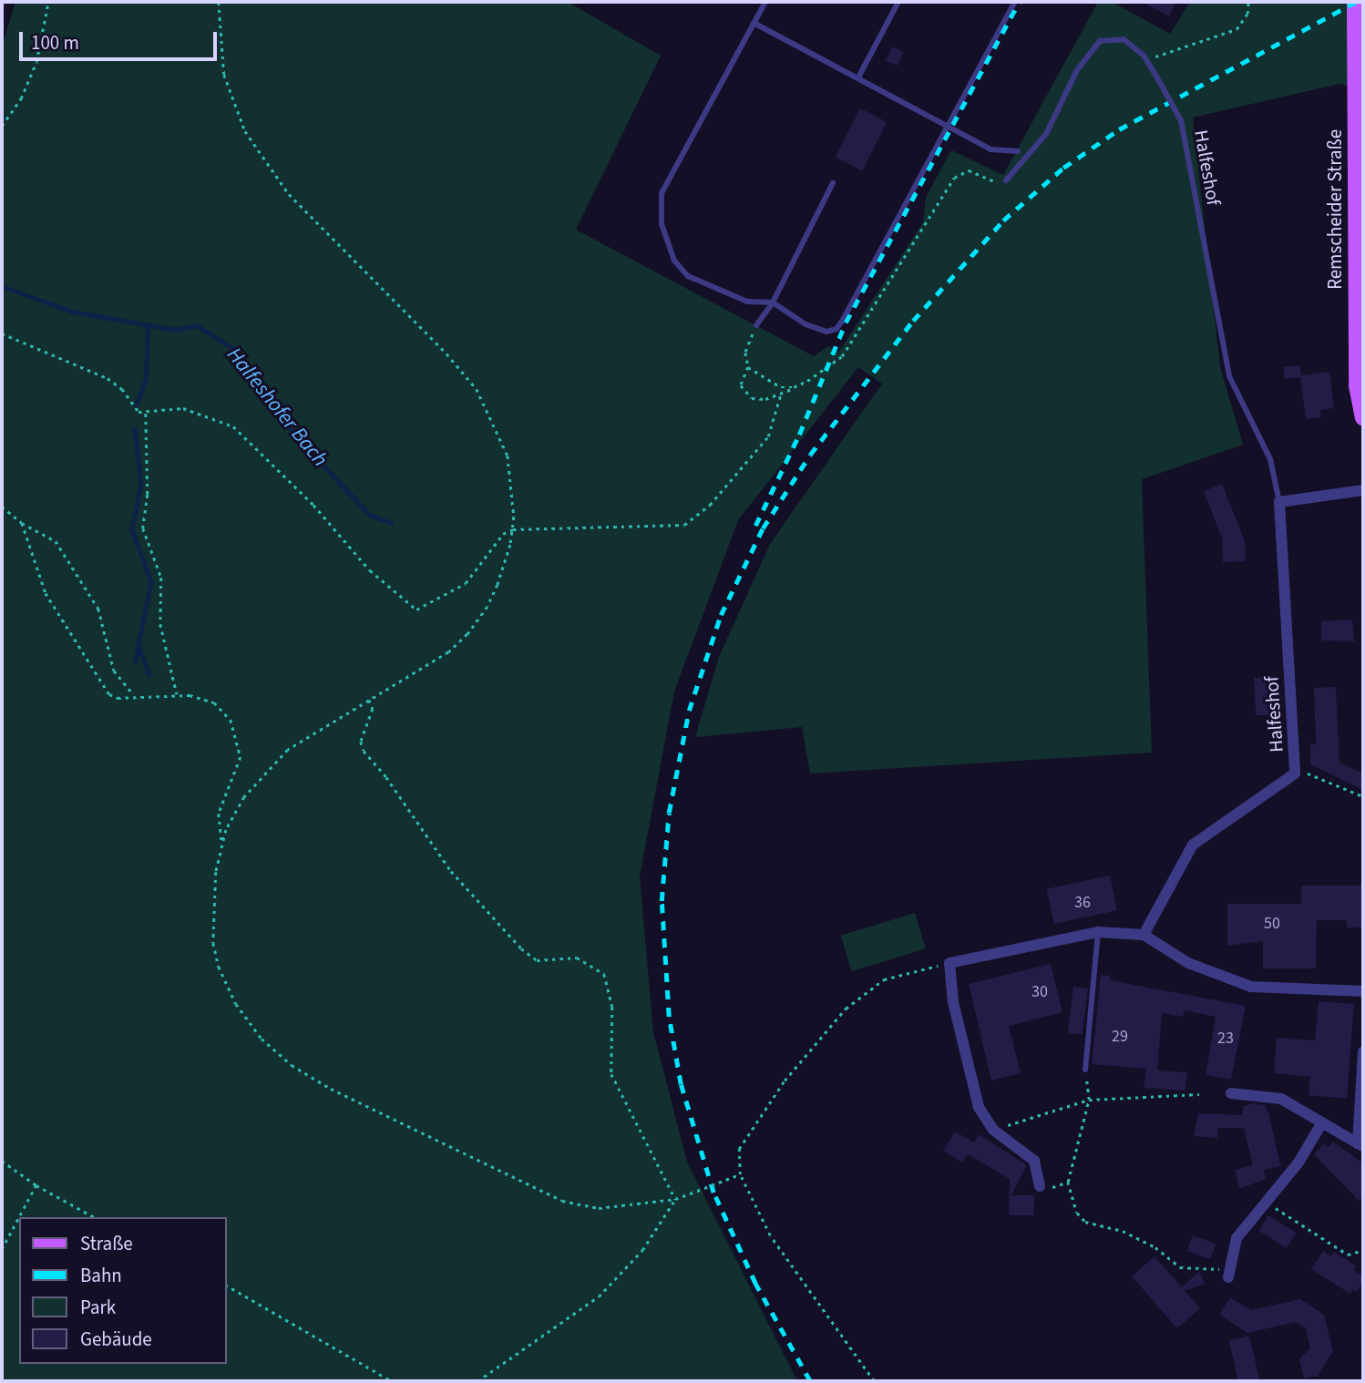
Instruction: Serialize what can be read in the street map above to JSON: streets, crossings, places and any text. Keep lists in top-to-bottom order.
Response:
{
  "streets": {
    "main road": ["Remscheider Straße"],
    "street": ["Halfeshof"]
  },
  "water": ["Halfeshofer Bach"],
  "house_numbers": [
    "36",
    "50",
    "30",
    "29",
    "23"
  ],
  "legend": [
    "Straße",
    "Bahn",
    "Park",
    "Gebäude"
  ],
  "scale_bar": "100 m"
}
